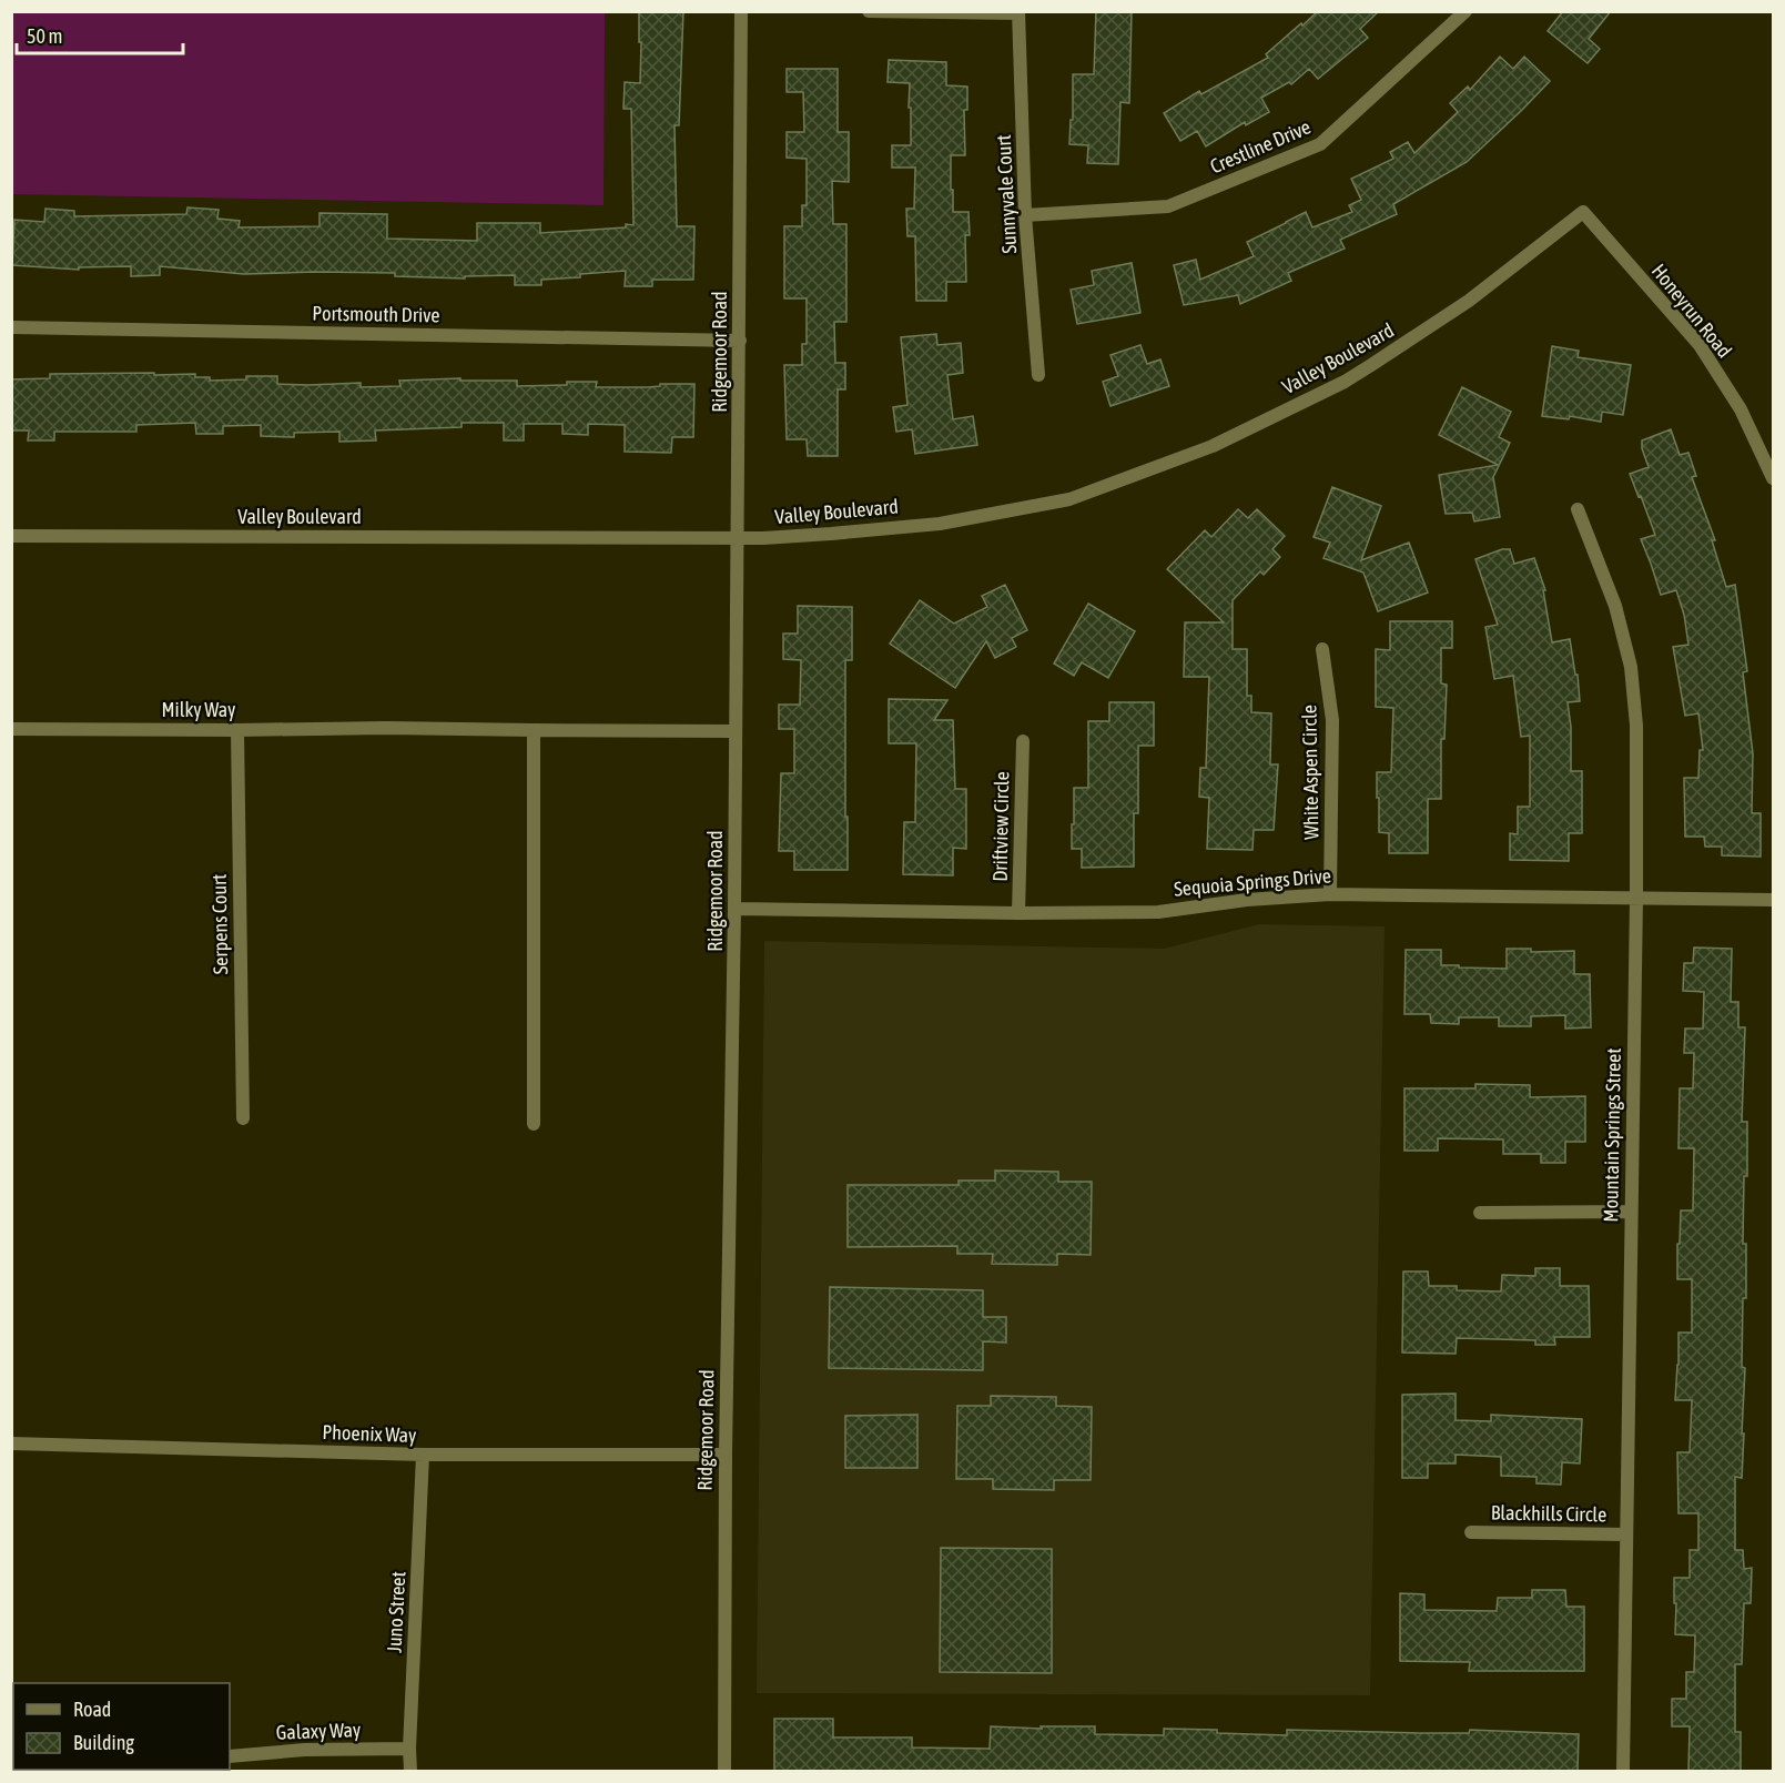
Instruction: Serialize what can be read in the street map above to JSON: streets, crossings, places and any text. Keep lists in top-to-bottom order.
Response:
{
  "streets": {
    "street": [
      "Crestline Drive",
      "Sunnyvale Court",
      "Honeyrun Road",
      "Portsmouth Drive",
      "Ridgemoor Road",
      "Valley Boulevard",
      "Milky Way",
      "White Aspen Circle",
      "Driftview Circle",
      "Sequoia Springs Drive",
      "Serpens Court",
      "Mountain Springs Street",
      "Phoenix Way",
      "Blackhills Circle",
      "Juno Street",
      "Galaxy Way"
    ]
  },
  "crossings": [
    ["Crestline Drive", "Sunnyvale Court"],
    ["Honeyrun Road", "Valley Boulevard"],
    ["Portsmouth Drive", "Ridgemoor Road"],
    ["Ridgemoor Road", "Valley Boulevard"],
    ["Ridgemoor Road", "Milky Way"],
    ["Ridgemoor Road", "Sequoia Springs Drive"],
    ["Ridgemoor Road", "Phoenix Way"],
    ["Milky Way", "Serpens Court"],
    ["White Aspen Circle", "Sequoia Springs Drive"],
    ["Driftview Circle", "Sequoia Springs Drive"],
    ["Sequoia Springs Drive", "Mountain Springs Street"],
    ["Mountain Springs Street", "Blackhills Circle"],
    ["Phoenix Way", "Juno Street"],
    ["Juno Street", "Galaxy Way"]
  ],
  "legend": ["Road", "Building"],
  "scale_bar": "50 m"
}
